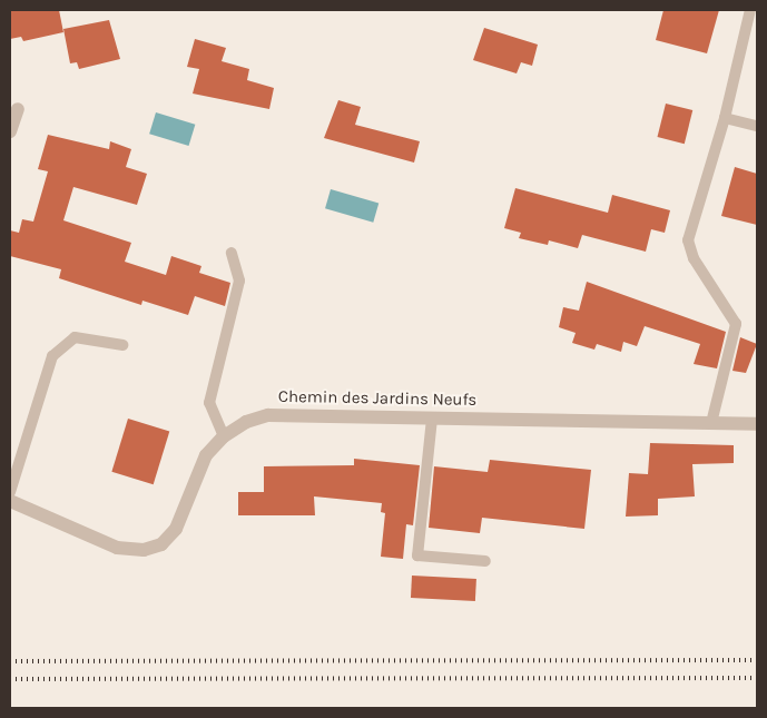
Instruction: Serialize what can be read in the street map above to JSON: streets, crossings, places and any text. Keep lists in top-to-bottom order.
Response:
{
  "streets": {
    "street": ["Chemin des Jardins Neufs"]
  }
}
